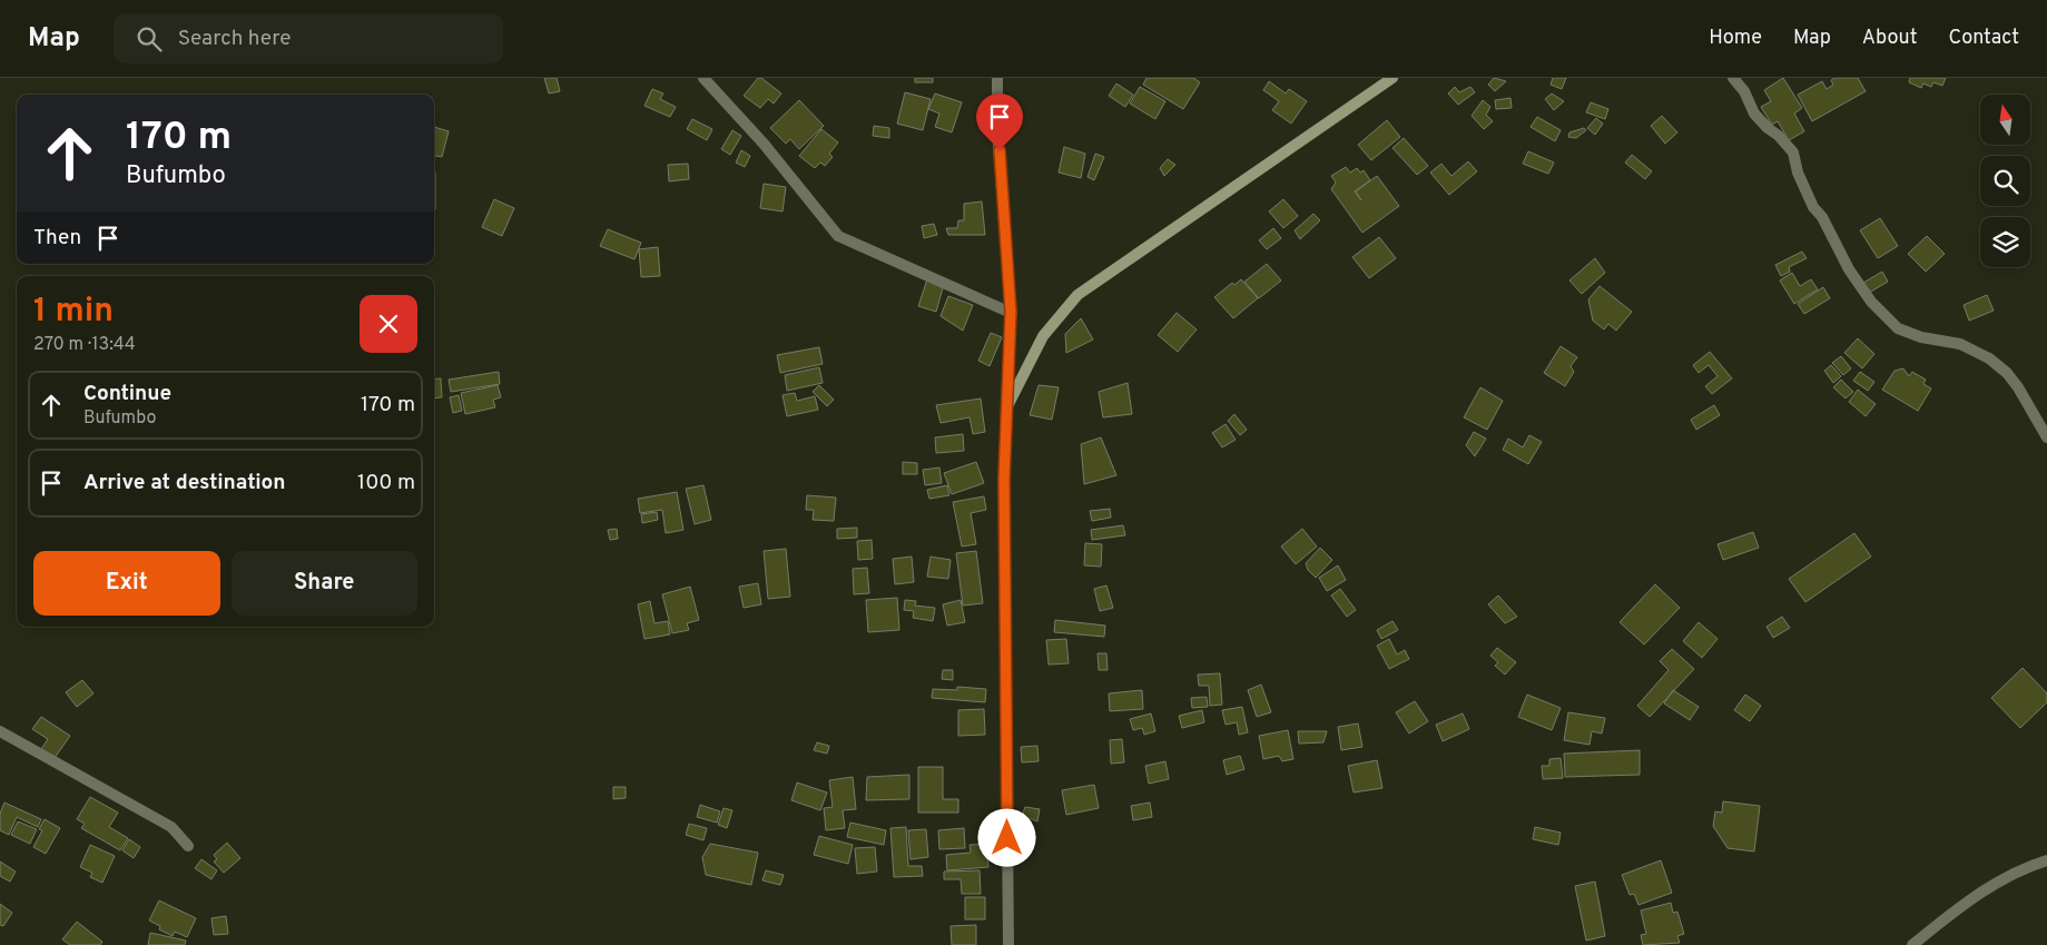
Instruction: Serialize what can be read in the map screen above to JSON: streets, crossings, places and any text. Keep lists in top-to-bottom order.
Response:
{
  "north": "top",
  "page": {
    "header": "Map",
    "search": "Search here",
    "nav": [
      "Home",
      "Map",
      "About",
      "Contact"
    ],
    "turn": ["170 m", "Bufumbo"],
    "then": "Then",
    "heading": ["1 min", "270 m · 13:44"],
    "list": [
      {
        "name": "Continue",
        "note": "Bufumbo",
        "value": "170 m"
      },
      {
        "name": "Arrive at destination",
        "value": "100 m"
      }
    ],
    "buttons": ["Exit", "Share"]
  }
}
